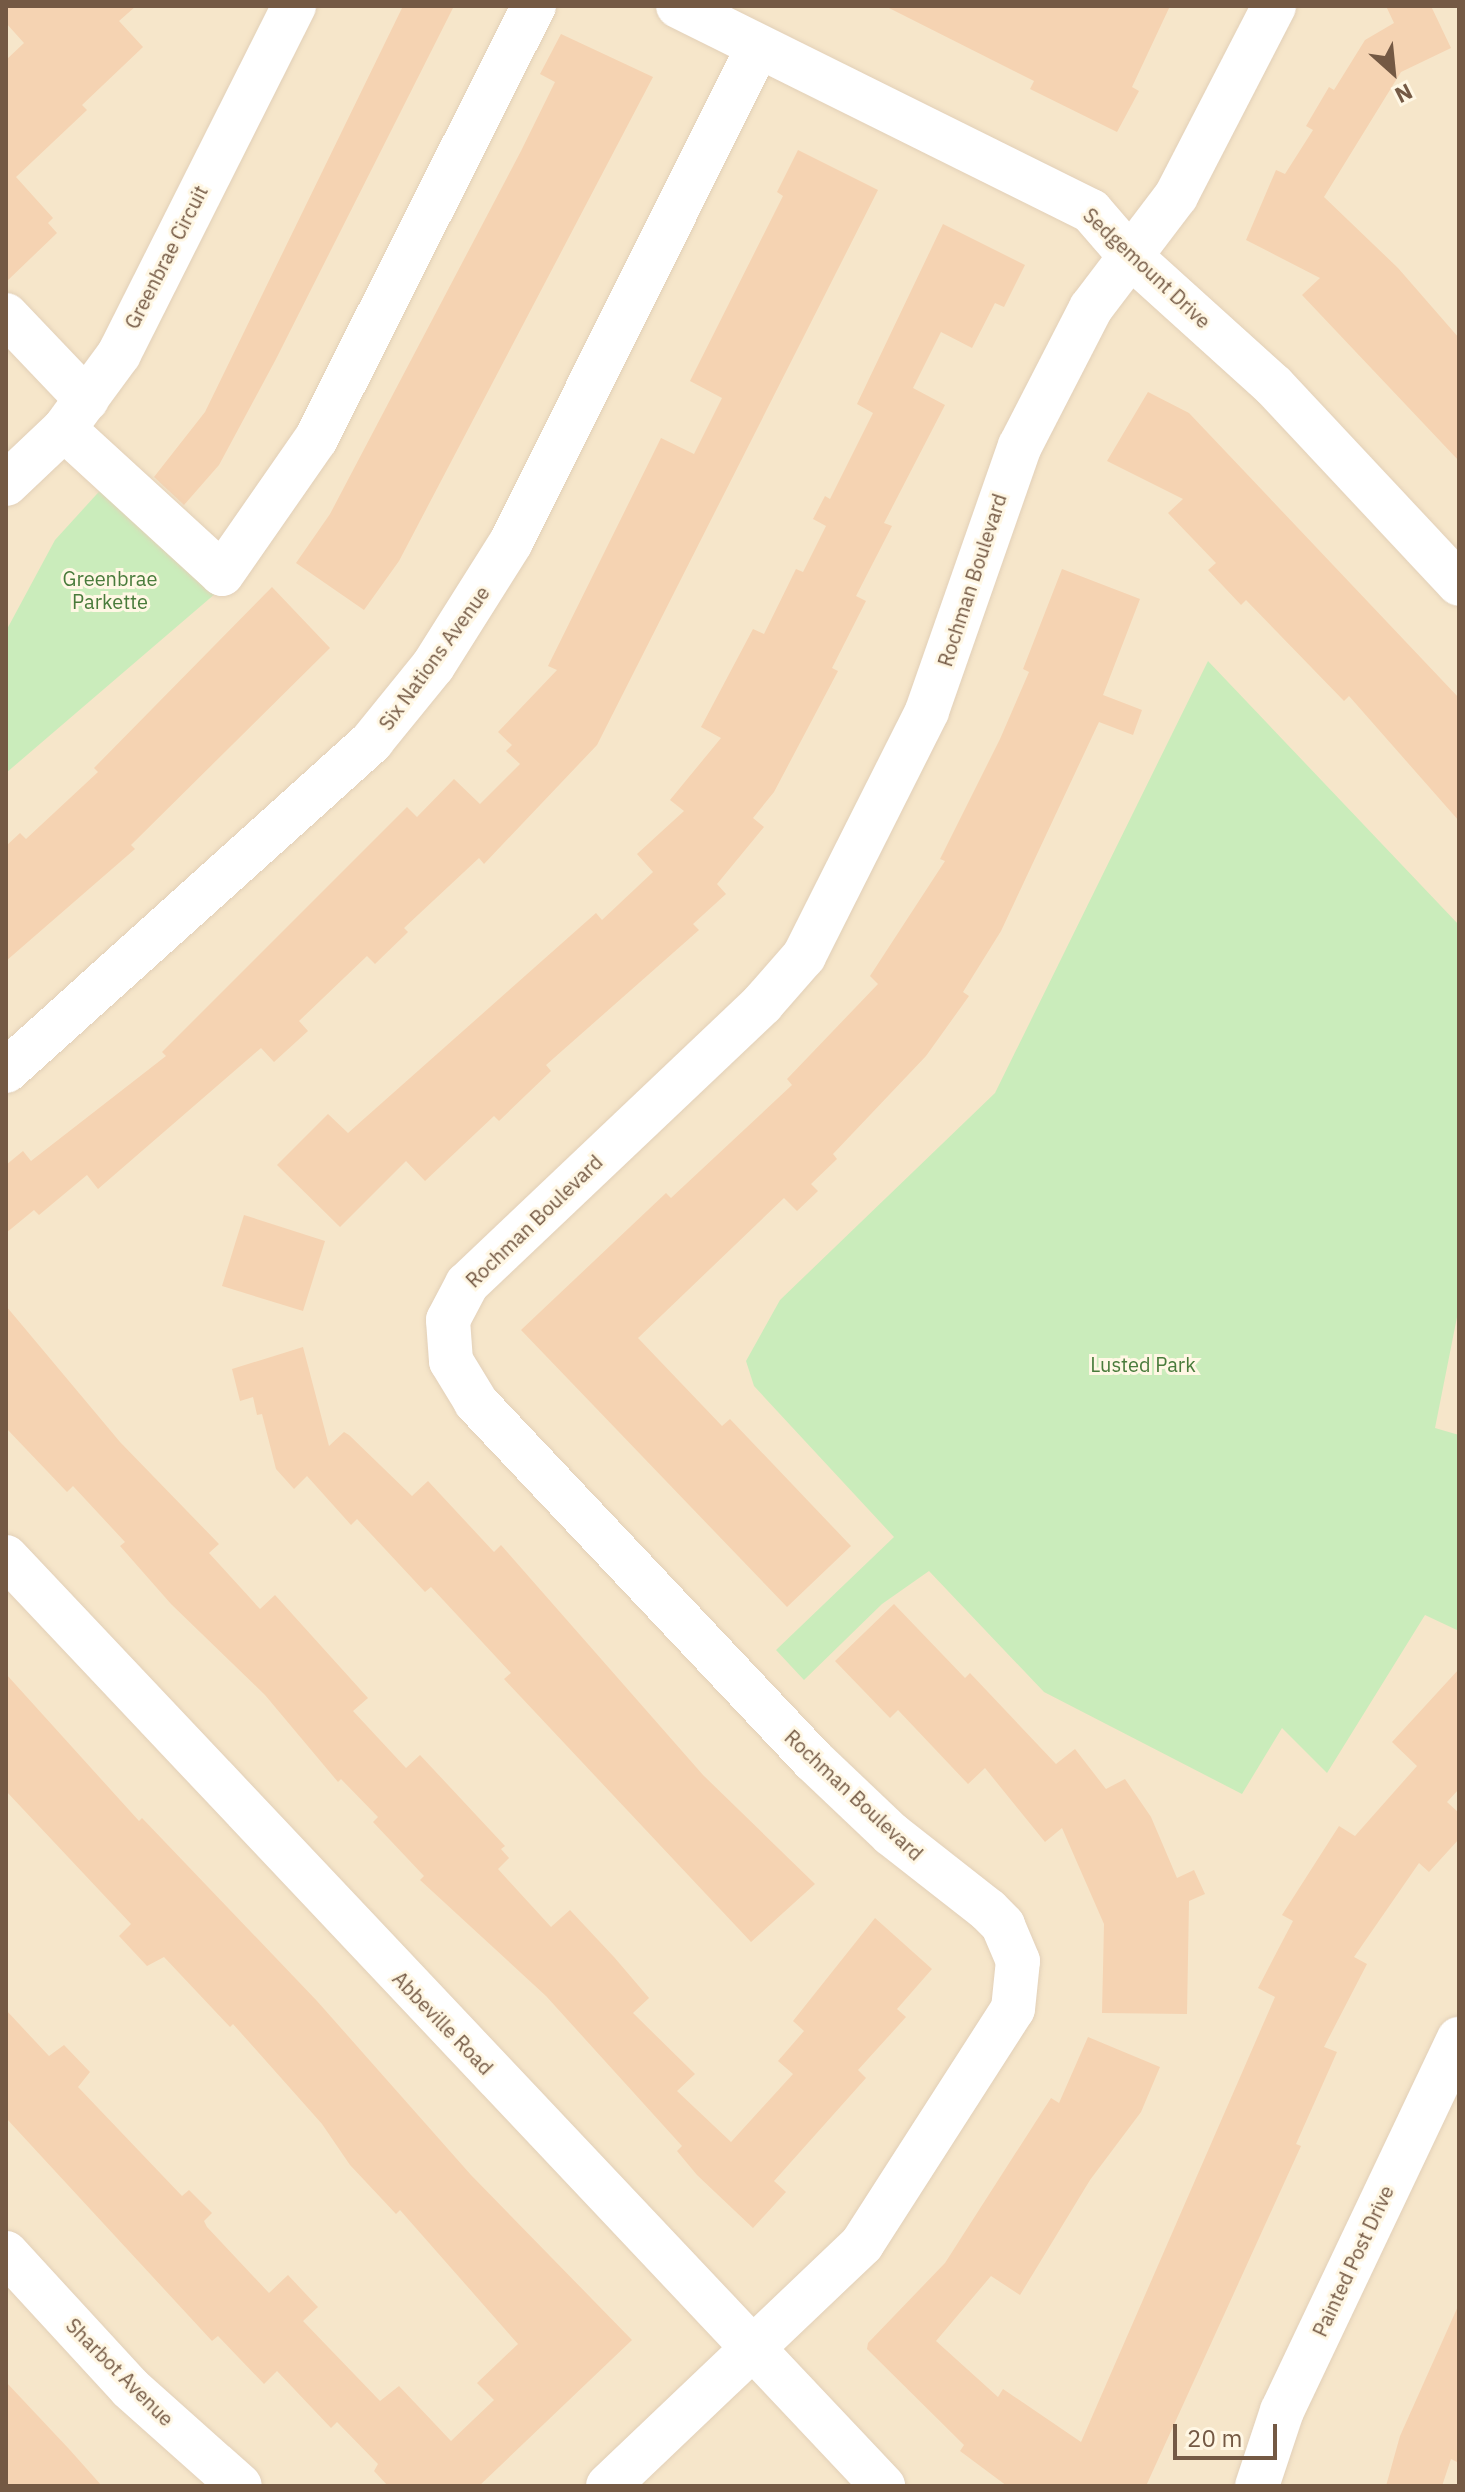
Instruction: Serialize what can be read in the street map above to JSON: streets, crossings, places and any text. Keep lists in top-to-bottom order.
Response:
{
  "streets": {
    "street": [
      "Greenbrae Circuit",
      "Sedgemount Drive",
      "Rochman Boulevard",
      "Six Nations Avenue",
      "Abbeville Road",
      "Painted Post Drive",
      "Sharbot Avenue"
    ]
  },
  "crossings": [
    ["Sedgemount Drive", "Rochman Boulevard"],
    ["Sedgemount Drive", "Six Nations Avenue"],
    ["Rochman Boulevard", "Abbeville Road"]
  ],
  "parks": ["Greenbrae Parkette", "Lusted Park"],
  "scale_bar": "20 m",
  "north": "bottom right"
}
